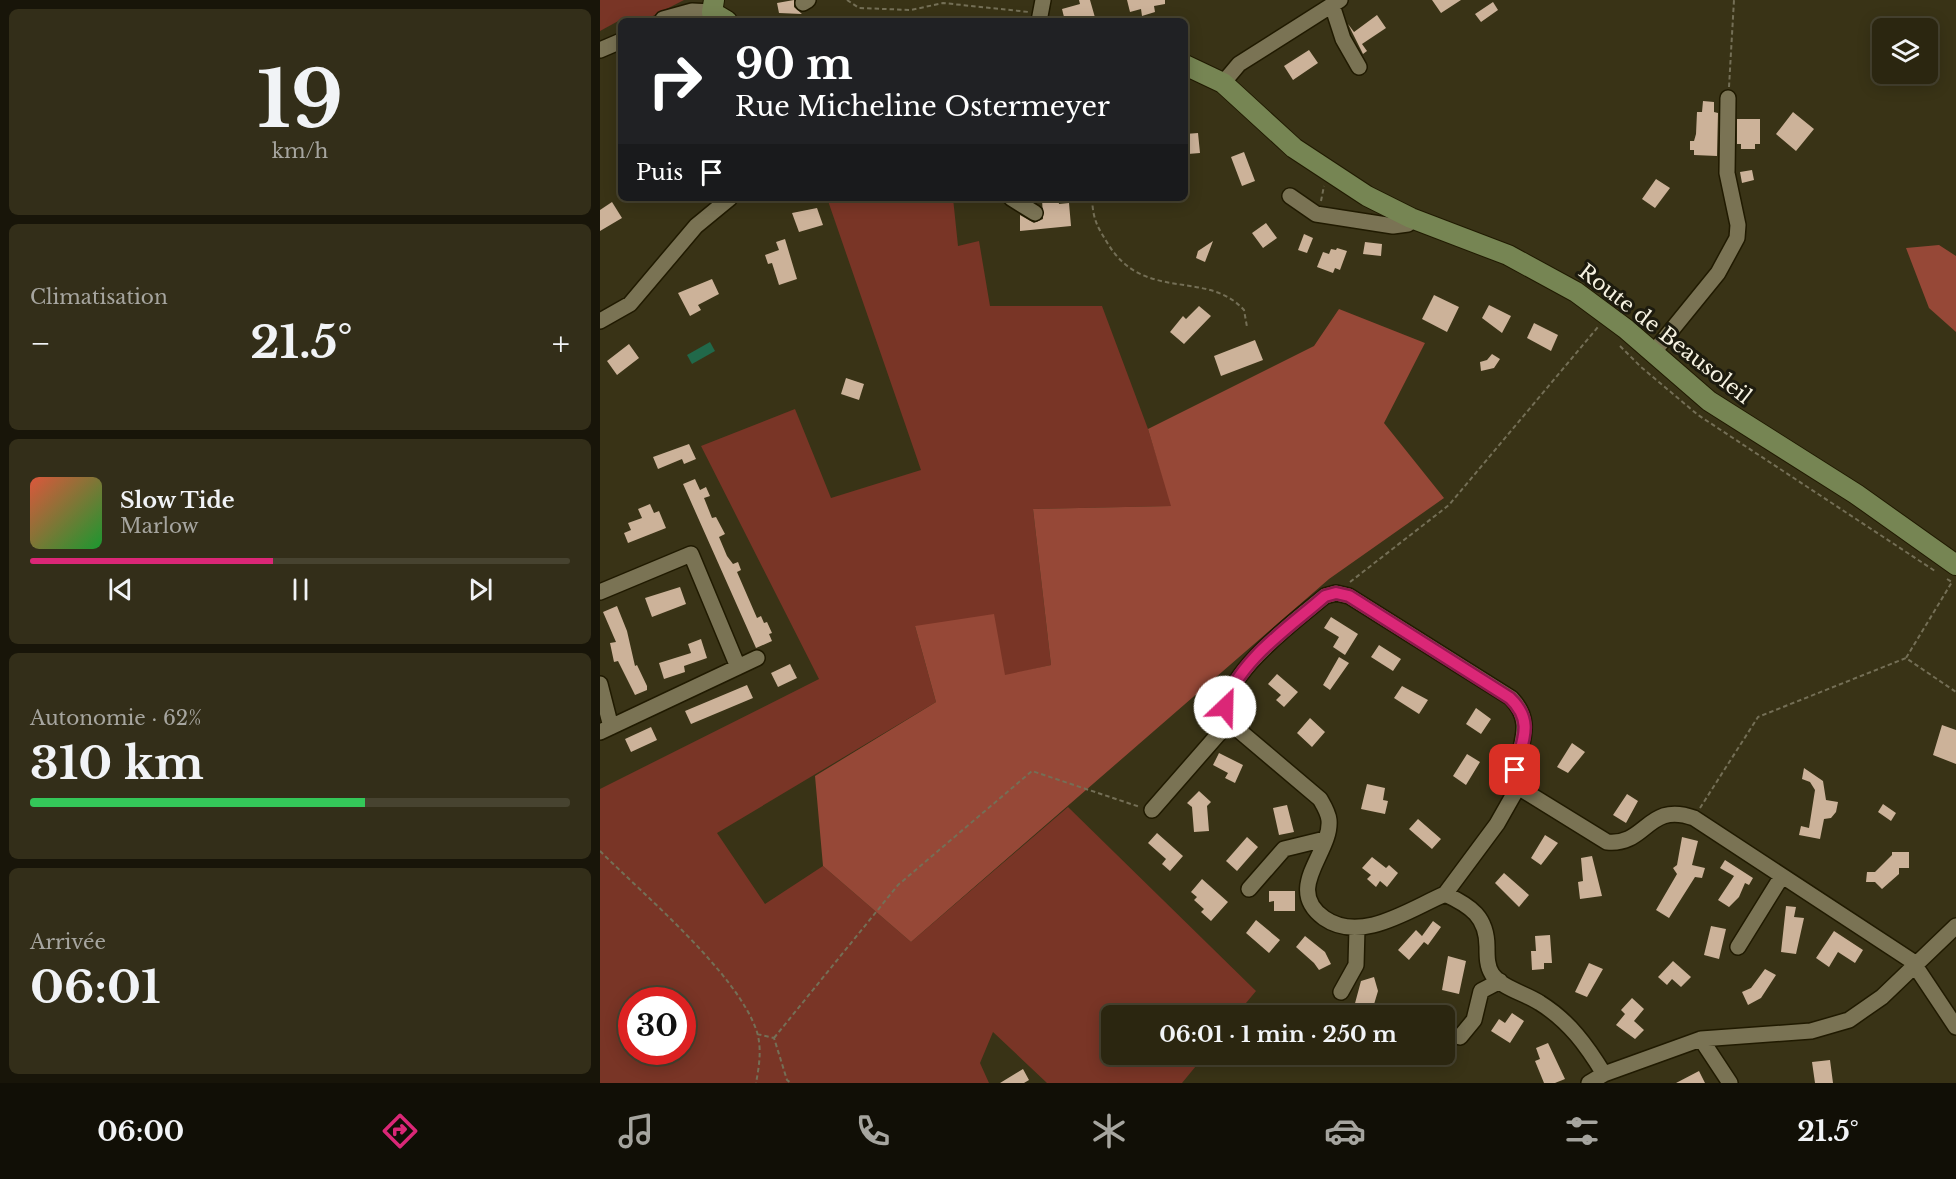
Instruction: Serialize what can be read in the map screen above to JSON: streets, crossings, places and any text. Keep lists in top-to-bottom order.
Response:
{
  "streets": {
    "main road": ["Route de Beausoleil"]
  },
  "page": {
    "tile": [
      ["19", "km/h"],
      "Climatisation",
      ["Autonomie · 62%", "310 km"],
      ["Arrivée", "06:01"]
    ],
    "turn": ["90 m", "Rue Micheline Ostermeyer"],
    "then": "Puis",
    "heat": ["−", "21.5°", "+"],
    "song": ["Slow Tide", "Marlow"],
    "limit": "30",
    "trip": "06:01 · 1 min · 250 m",
    "tabs": ["06:00", "21.5°"]
  }
}
